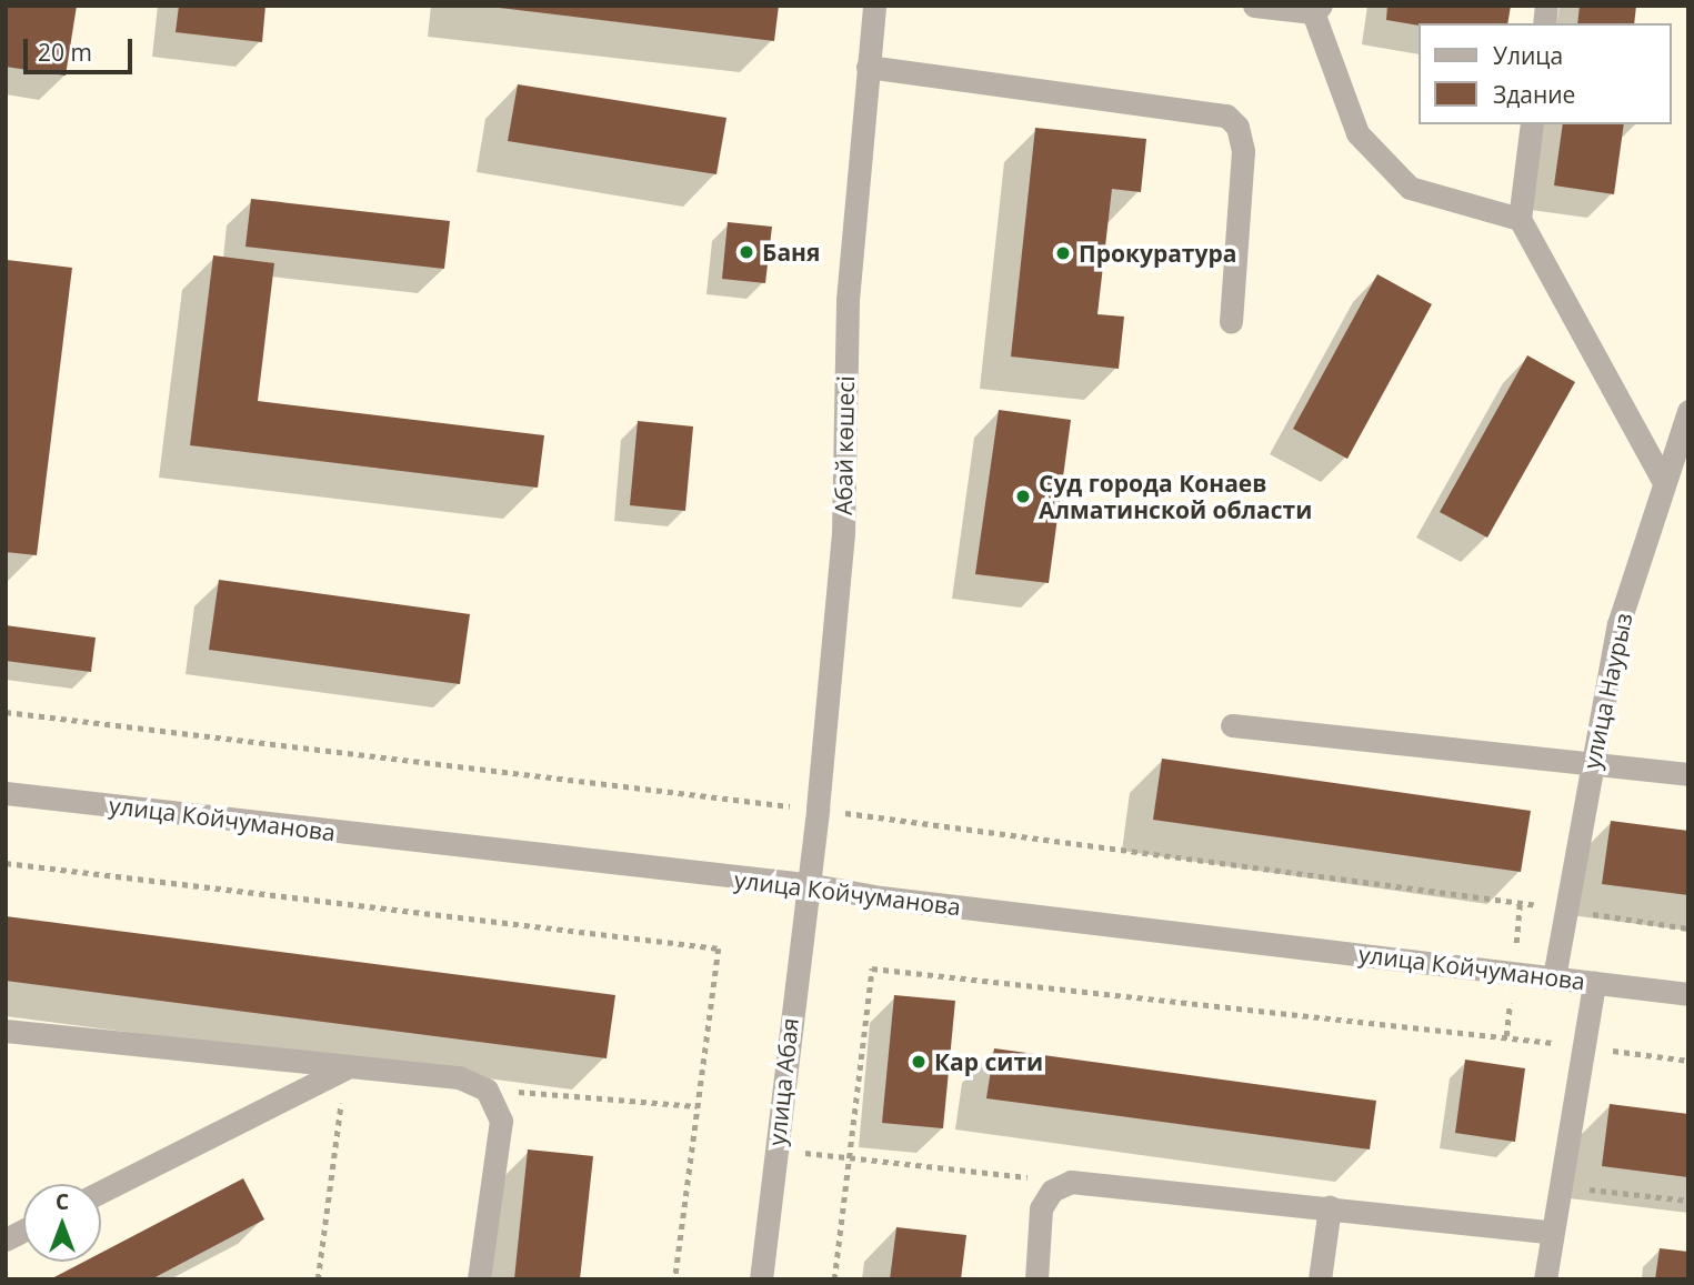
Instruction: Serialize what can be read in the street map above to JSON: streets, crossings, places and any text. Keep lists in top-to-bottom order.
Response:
{
  "streets": {
    "street": [
      "Абай көшесі",
      "улица Наурыз",
      "улица Койчуманова",
      "улица Абая"
    ]
  },
  "crossings": [
    ["Абай көшесі", "улица Койчуманова"],
    ["Абай көшесі", "улица Абая"],
    ["улица Наурыз", "улица Койчуманова"],
    ["улица Койчуманова", "улица Абая"]
  ],
  "places": [
    "Баня",
    "Прокуратура",
    "Суд города Конаев Алматинской области",
    "Кар сити"
  ],
  "legend": ["Улица", "Здание"],
  "scale_bar": "20 m",
  "north": "top"
}
